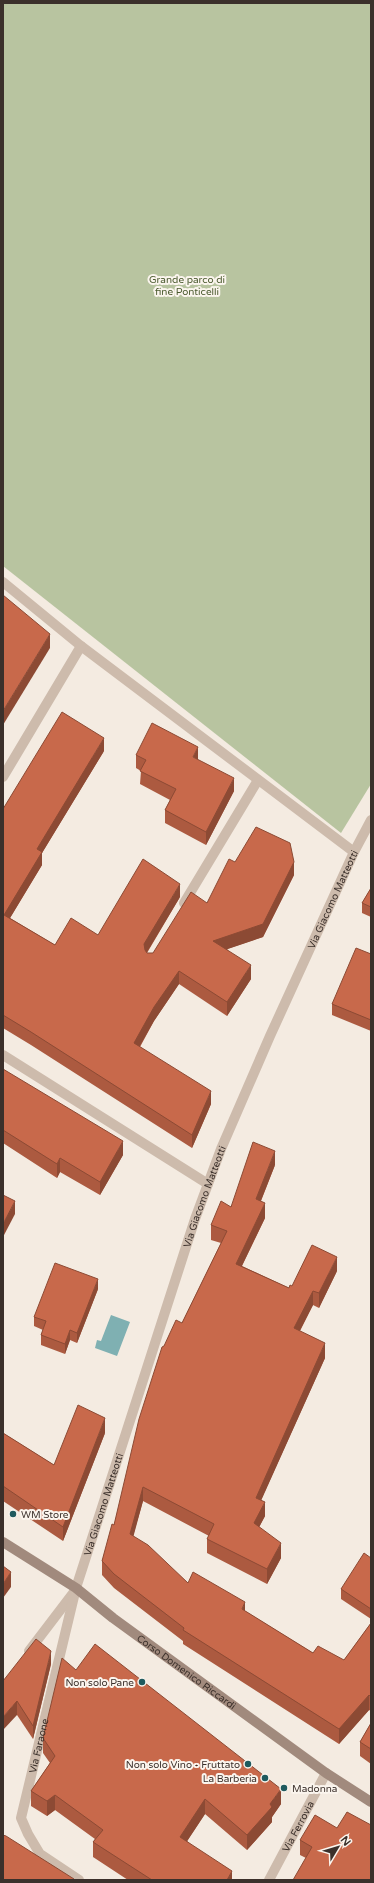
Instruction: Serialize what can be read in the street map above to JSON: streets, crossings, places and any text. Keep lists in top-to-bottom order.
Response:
{
  "streets": {
    "main road": ["Corso Domenico Riccardi"],
    "street": ["Via Giacomo Matteotti", "Via Faraone", "Via Ferrovia"]
  },
  "crossings": [
    ["Via Giacomo Matteotti", "Corso Domenico Riccardi"],
    ["Via Giacomo Matteotti", "Via Faraone"],
    ["Corso Domenico Riccardi", "Via Faraone"],
    ["Corso Domenico Riccardi", "Via Ferrovia"]
  ],
  "parks": ["Grande parco di fine Ponticelli"],
  "places": [
    "WM Store",
    "Non solo Pane",
    "Non solo Vino - Fruttato",
    "La Barberia",
    "Madonna"
  ],
  "north": "top right"
}
